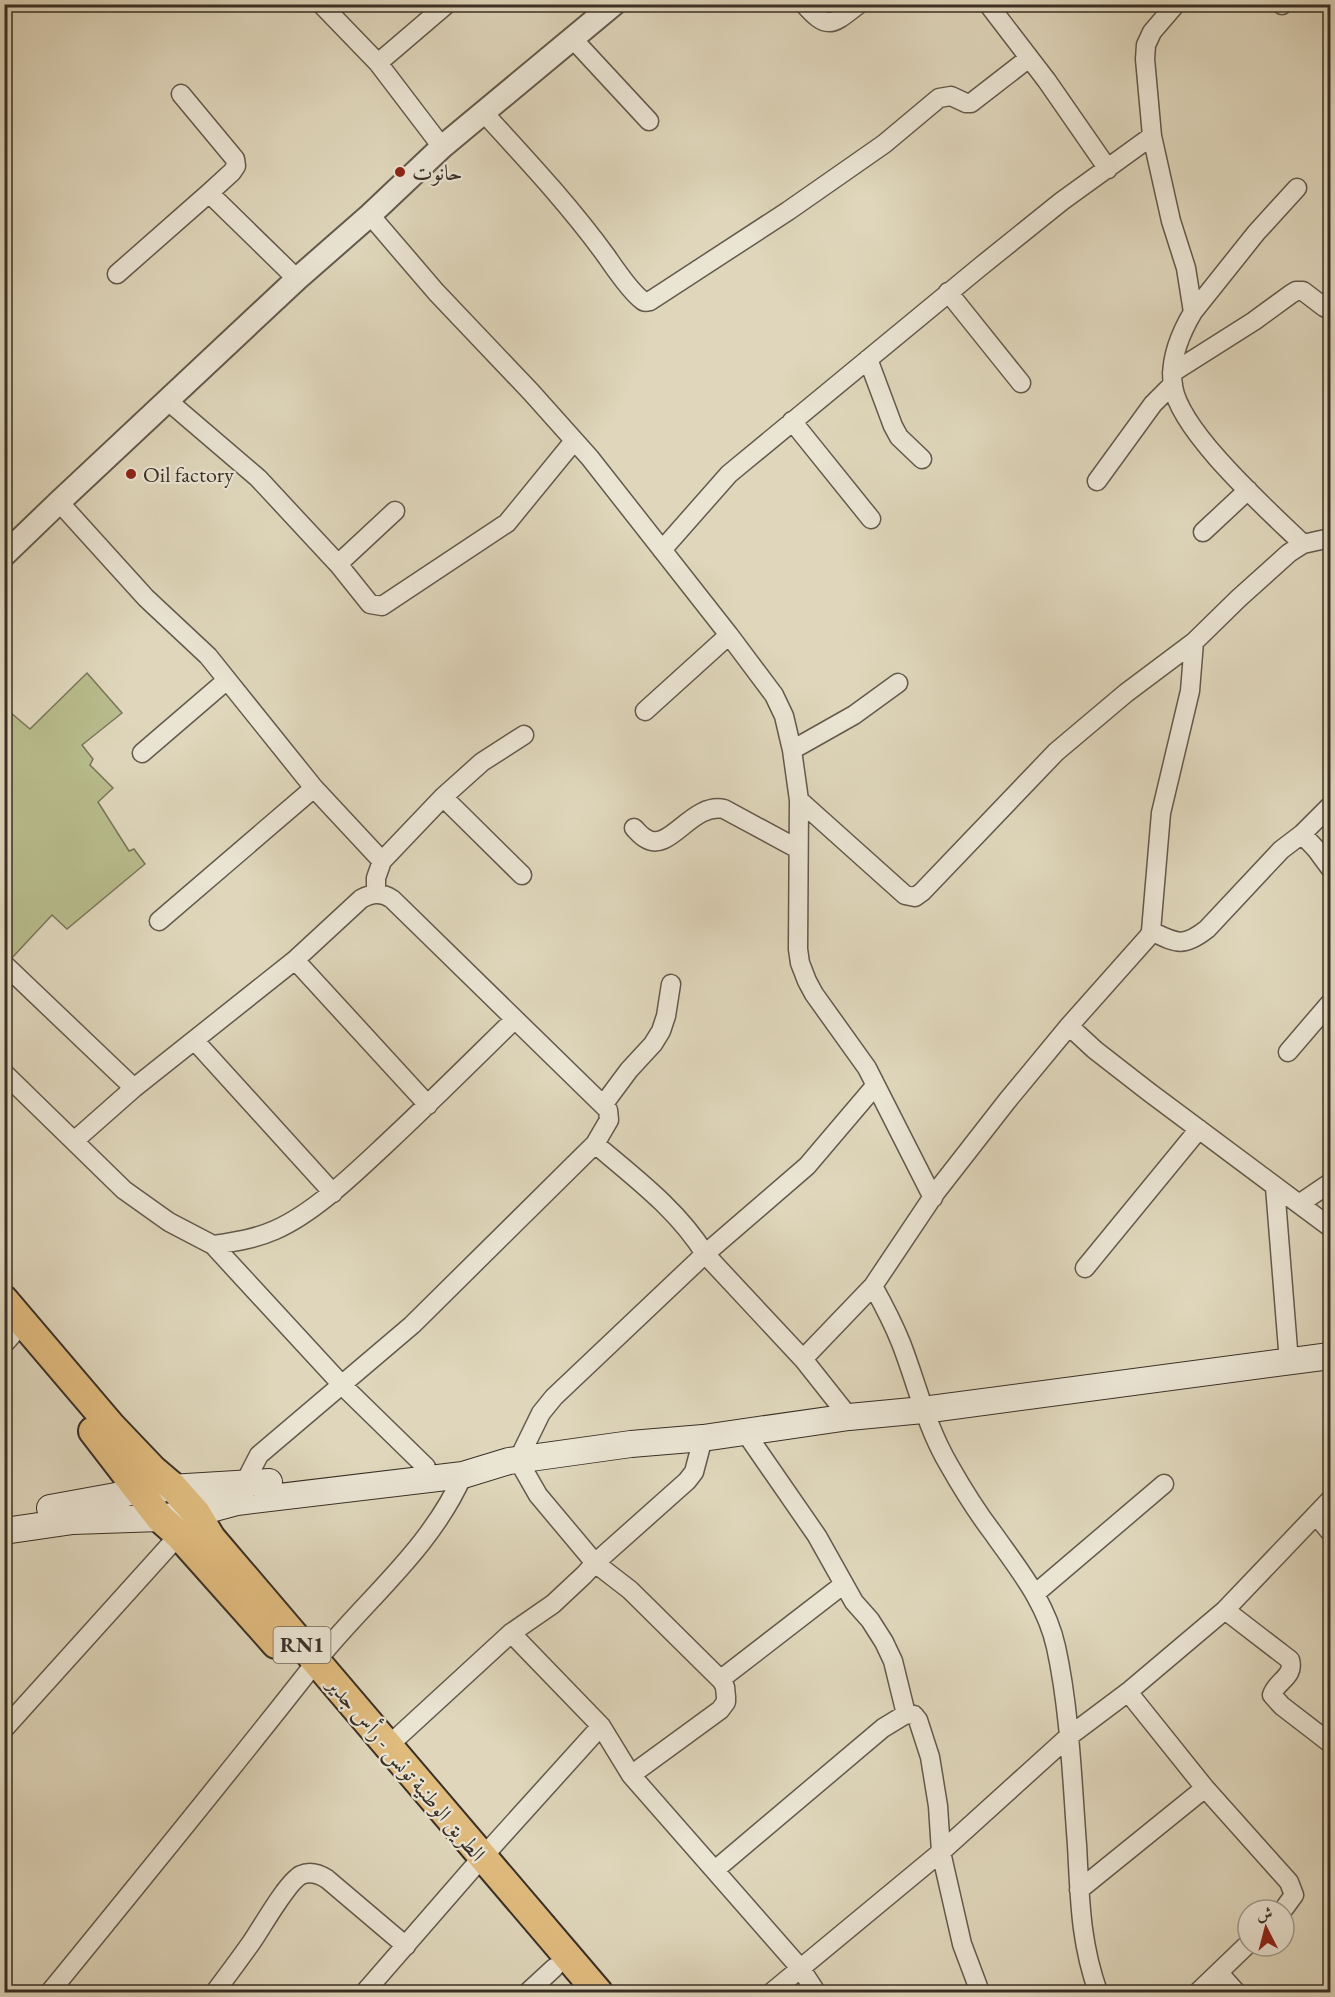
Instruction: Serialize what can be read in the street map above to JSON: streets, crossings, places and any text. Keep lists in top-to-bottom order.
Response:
{
  "streets": {
    "main road": ["RN1", "الطريق الوطنية تونس - رأس جدير"]
  },
  "places": ["حانوت", "Oil factory"],
  "north": "top"
}
